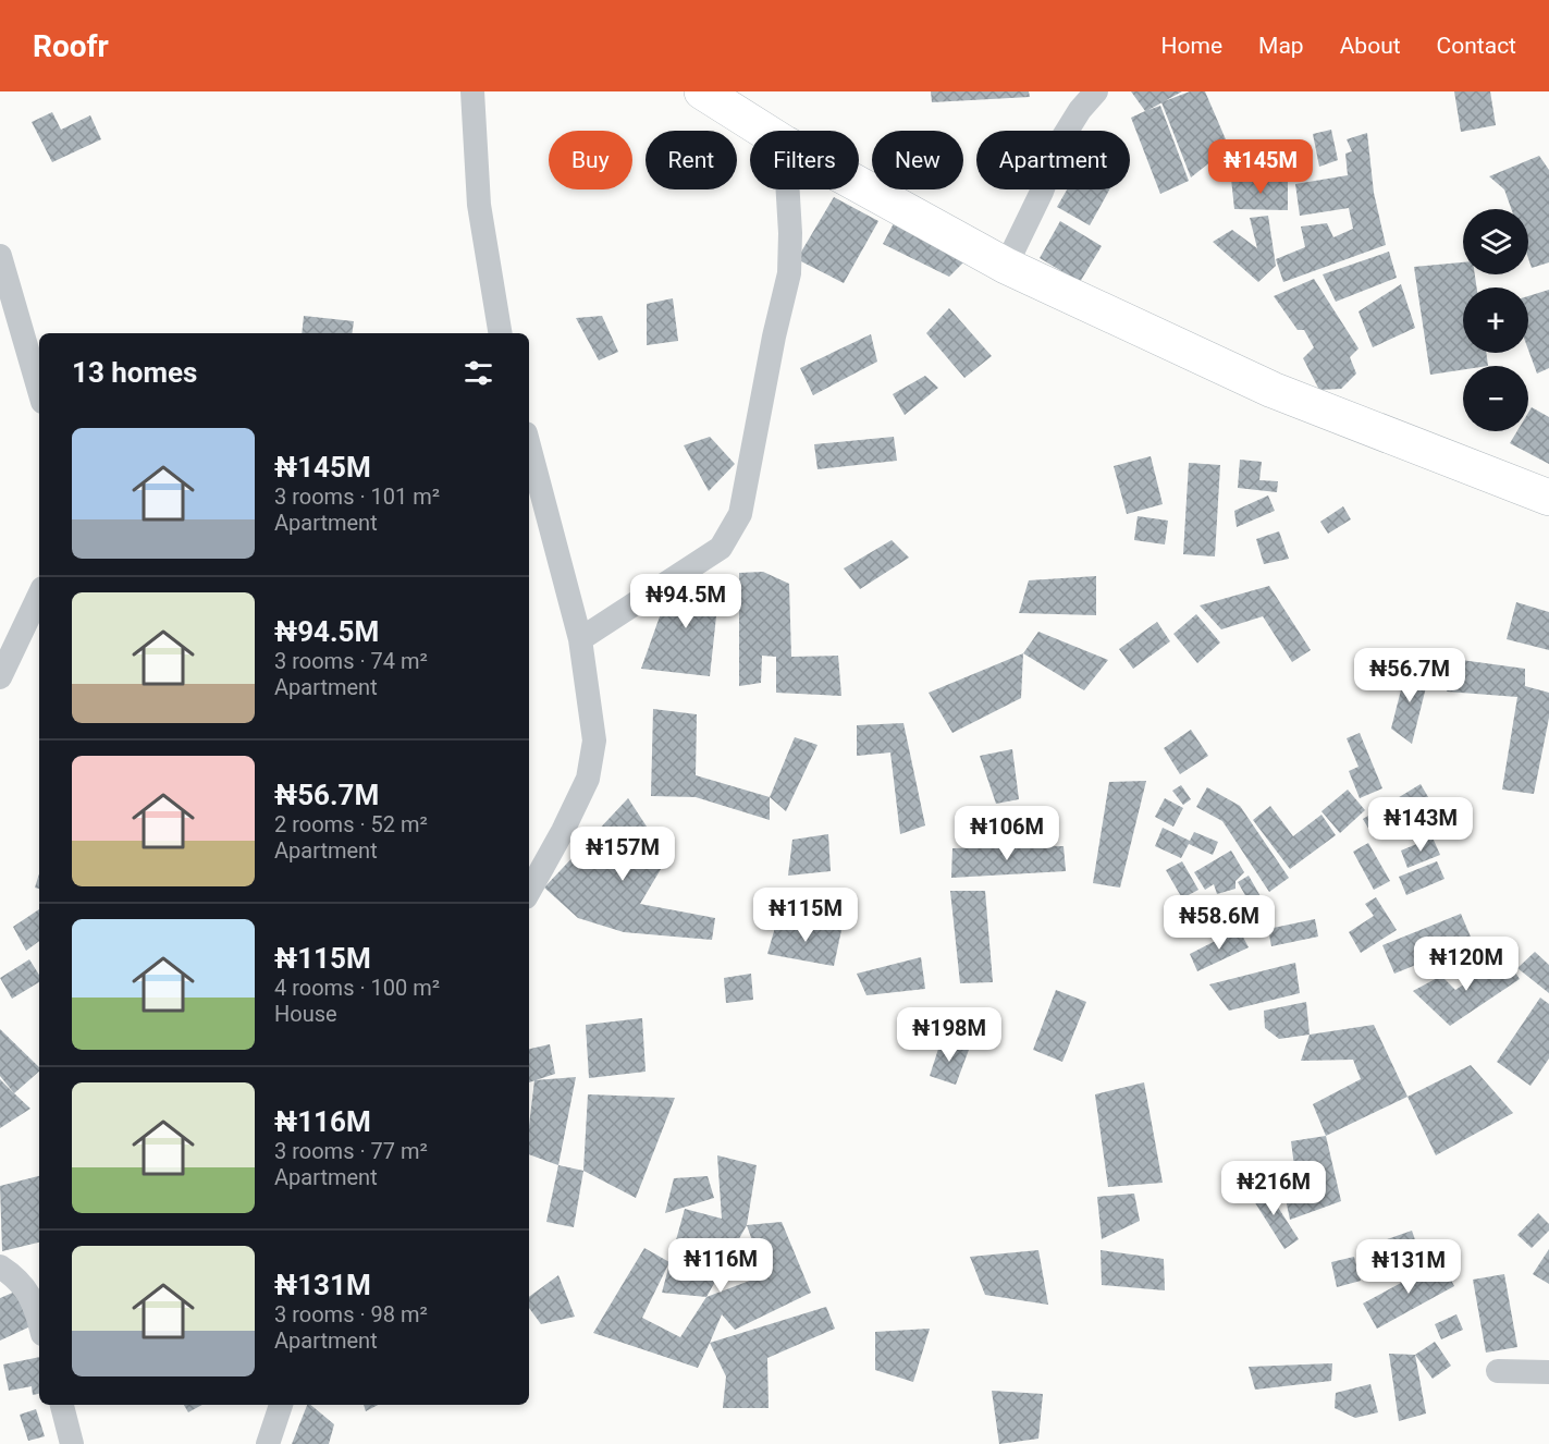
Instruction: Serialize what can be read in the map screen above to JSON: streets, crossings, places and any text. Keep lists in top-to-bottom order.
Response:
{
  "page": {
    "header": "Roofr",
    "nav": [
      "Home",
      "Map",
      "About",
      "Contact"
    ],
    "chip": [
      "Buy",
      "Rent",
      "Filters",
      "New",
      "Apartment"
    ],
    "price": [
      "₦145M",
      "₦94.5M",
      "₦56.7M",
      "₦143M",
      "₦106M",
      "₦157M",
      "₦115M",
      "₦58.6M",
      "₦120M",
      "₦198M",
      "₦216M",
      "₦116M",
      "₦131M"
    ],
    "map_buttons": ["+", "−"],
    "heading": "13 homes",
    "list": [
      {
        "name": "₦145M",
        "note": "3 rooms · 101 m² · Apartment"
      },
      {
        "name": "₦94.5M",
        "note": "3 rooms · 74 m² · Apartment"
      },
      {
        "name": "₦56.7M",
        "note": "2 rooms · 52 m² · Apartment"
      },
      {
        "name": "₦115M",
        "note": "4 rooms · 100 m² · House"
      },
      {
        "name": "₦116M",
        "note": "3 rooms · 77 m² · Apartment"
      },
      {
        "name": "₦131M",
        "note": "3 rooms · 98 m² · Apartment"
      }
    ]
  }
}
